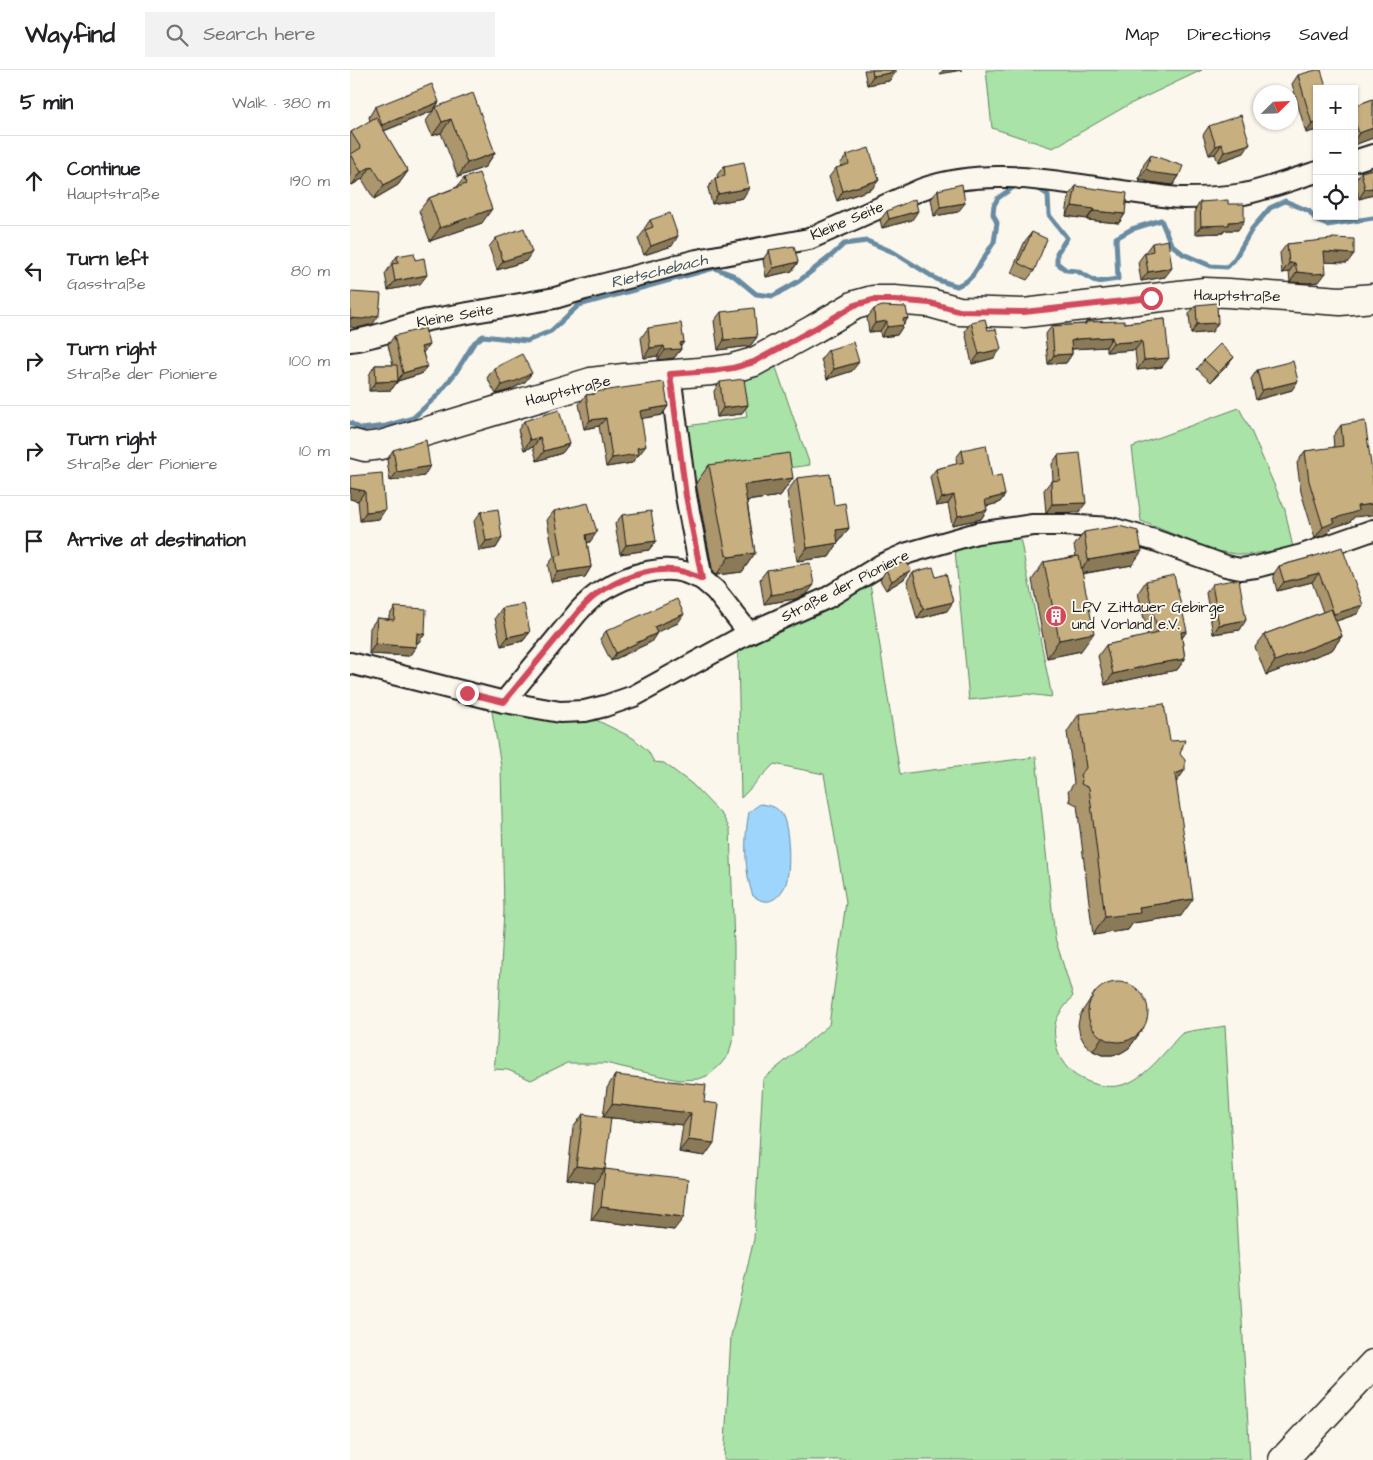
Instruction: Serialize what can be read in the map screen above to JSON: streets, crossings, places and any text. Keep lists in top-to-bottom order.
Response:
{
  "streets": {
    "street": ["Kleine Seite", "Hauptstraße", "Straße der Pioniere"]
  },
  "water": ["Rietschebach"],
  "places": {
    "building": ["LPV Zittauer Gebirge und Vorland e.V."]
  },
  "north": "top right",
  "page": {
    "header": "Wayfind",
    "search": "Search here",
    "nav": ["Map", "Directions", "Saved"],
    "heading": ["5 min", "Walk · 380 m"],
    "map_buttons": ["+", "−"],
    "list": [
      ["Continue", "Hauptstraße", "190 m"],
      ["Turn left", "Gasstraße", "80 m"],
      ["Turn right", "Straße der Pioniere", "100 m"],
      ["Turn right", "Straße der Pioniere", "10 m"],
      "Arrive at destination"
    ]
  }
}
